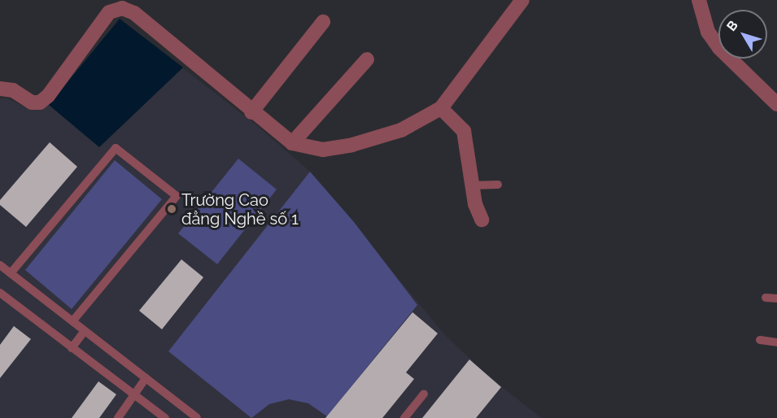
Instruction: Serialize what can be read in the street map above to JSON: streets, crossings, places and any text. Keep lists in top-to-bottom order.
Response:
{
  "places": ["Trường Cao đẳng Nghề số 1"],
  "north": "top left"
}
